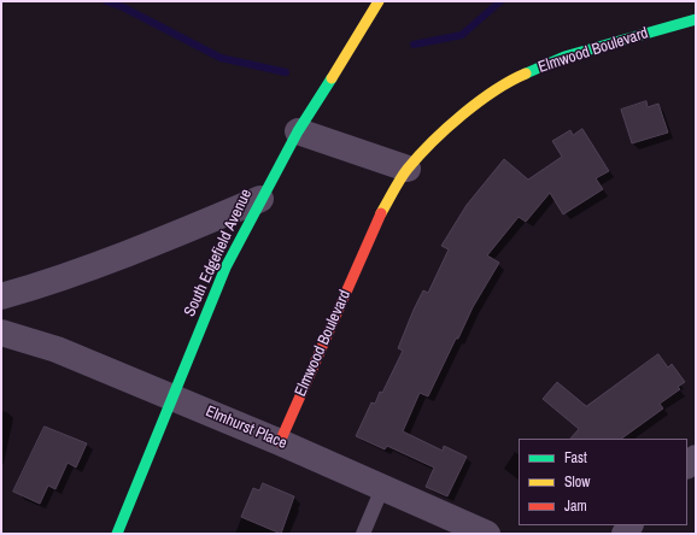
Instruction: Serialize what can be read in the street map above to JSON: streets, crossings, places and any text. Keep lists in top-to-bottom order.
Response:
{
  "streets": {
    "street": ["Elmwood Boulevard", "South Edgefield Avenue", "Elmhurst Place"]
  },
  "crossings": [
    ["Elmwood Boulevard", "Elmhurst Place"],
    ["South Edgefield Avenue", "Elmhurst Place"]
  ],
  "legend": ["Fast", "Slow", "Jam"]
}
